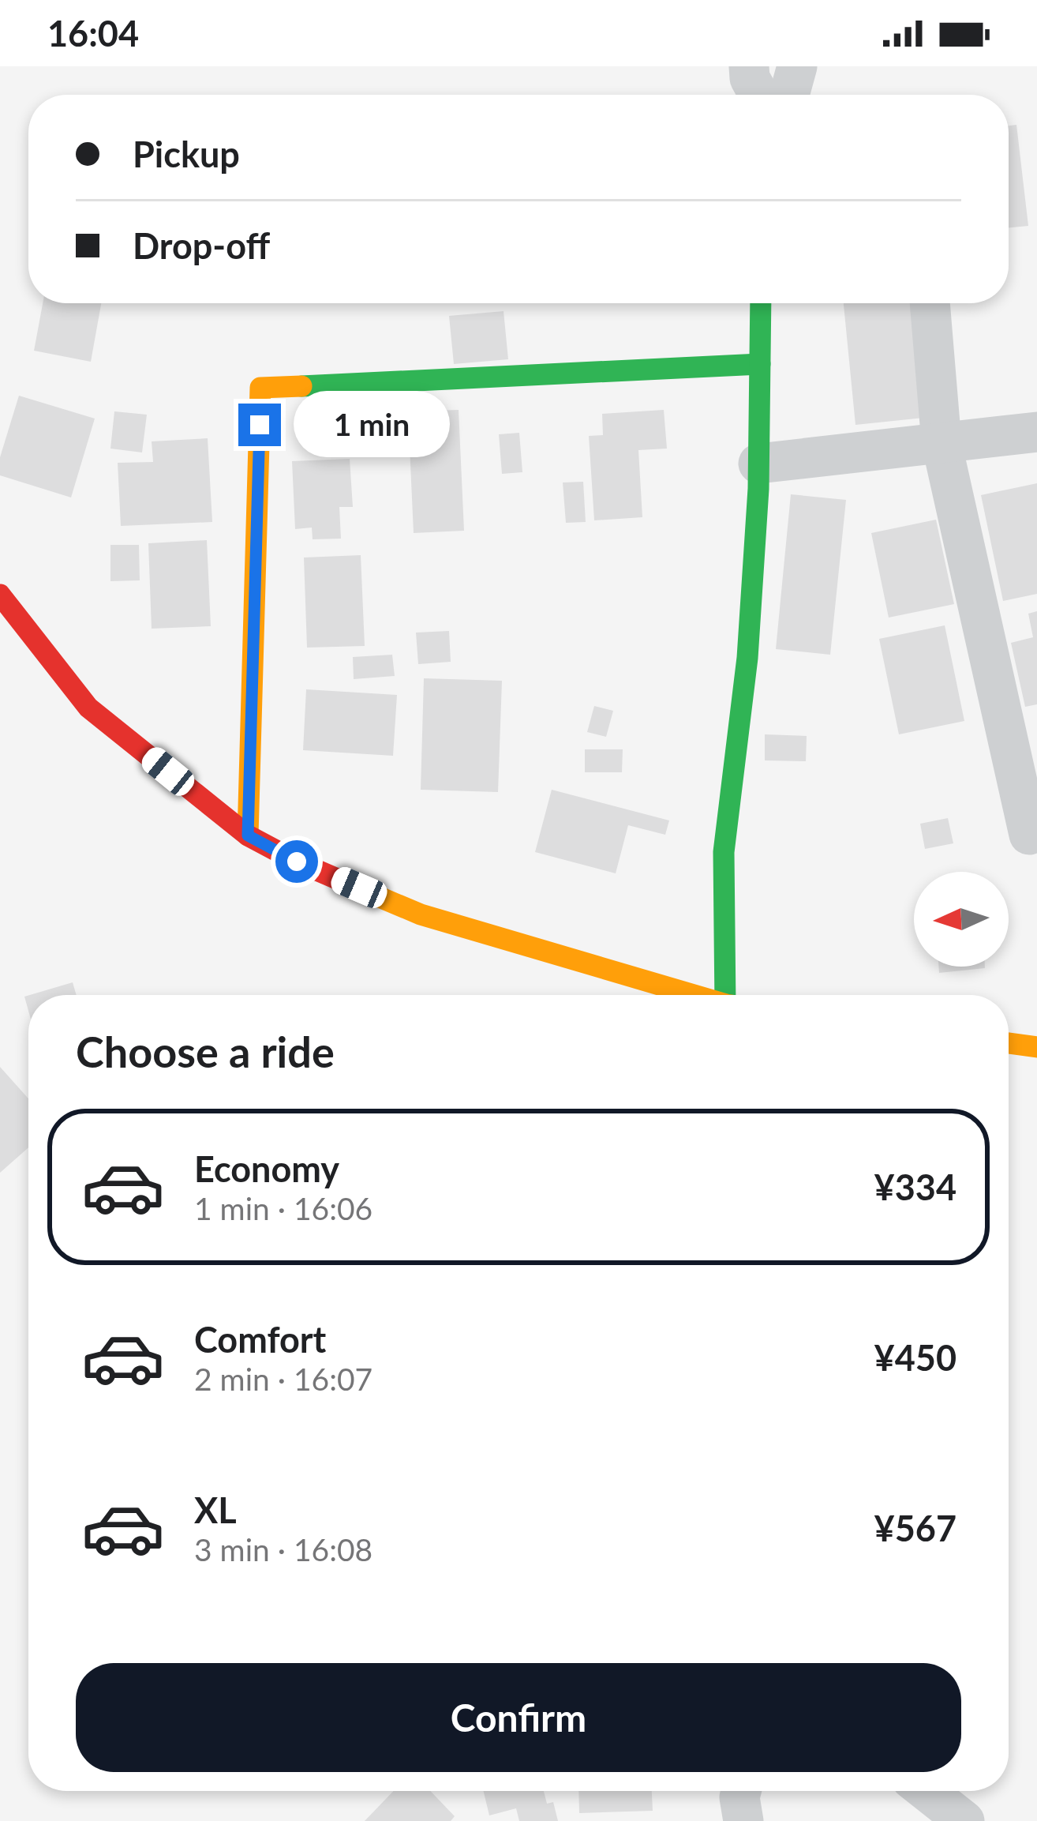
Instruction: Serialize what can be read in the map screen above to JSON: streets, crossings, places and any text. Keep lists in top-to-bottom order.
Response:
{
  "north": "left",
  "page": {
    "status": "16:04",
    "banner": ["Pickup", "Drop-off"],
    "bubble": "1 min",
    "heading": "Choose a ride",
    "list": [
      {
        "name": "Economy",
        "note": "1 min · 16:06",
        "value": "¥334"
      },
      {
        "name": "Comfort",
        "note": "2 min · 16:07",
        "value": "¥450"
      },
      {
        "name": "XL",
        "note": "3 min · 16:08",
        "value": "¥567"
      }
    ],
    "buttons": "Confirm"
  }
}
